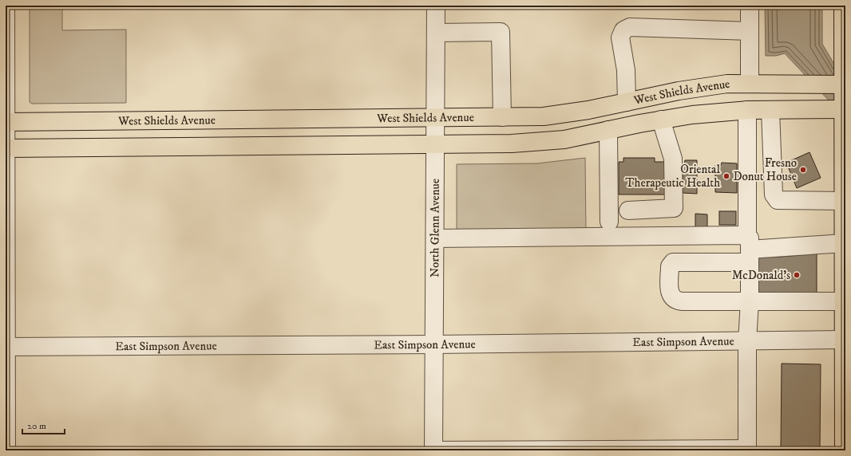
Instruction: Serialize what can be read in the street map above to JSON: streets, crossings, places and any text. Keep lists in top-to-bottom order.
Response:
{
  "streets": {
    "main road": ["West Shields Avenue"],
    "street": ["North Glenn Avenue", "East Simpson Avenue"]
  },
  "crossings": [
    ["West Shields Avenue", "North Glenn Avenue"],
    ["North Glenn Avenue", "East Simpson Avenue"]
  ],
  "places": ["Fresno Donut House", "Oriental Therapeutic Health", "McDonald's"],
  "scale_bar": "20 m"
}
